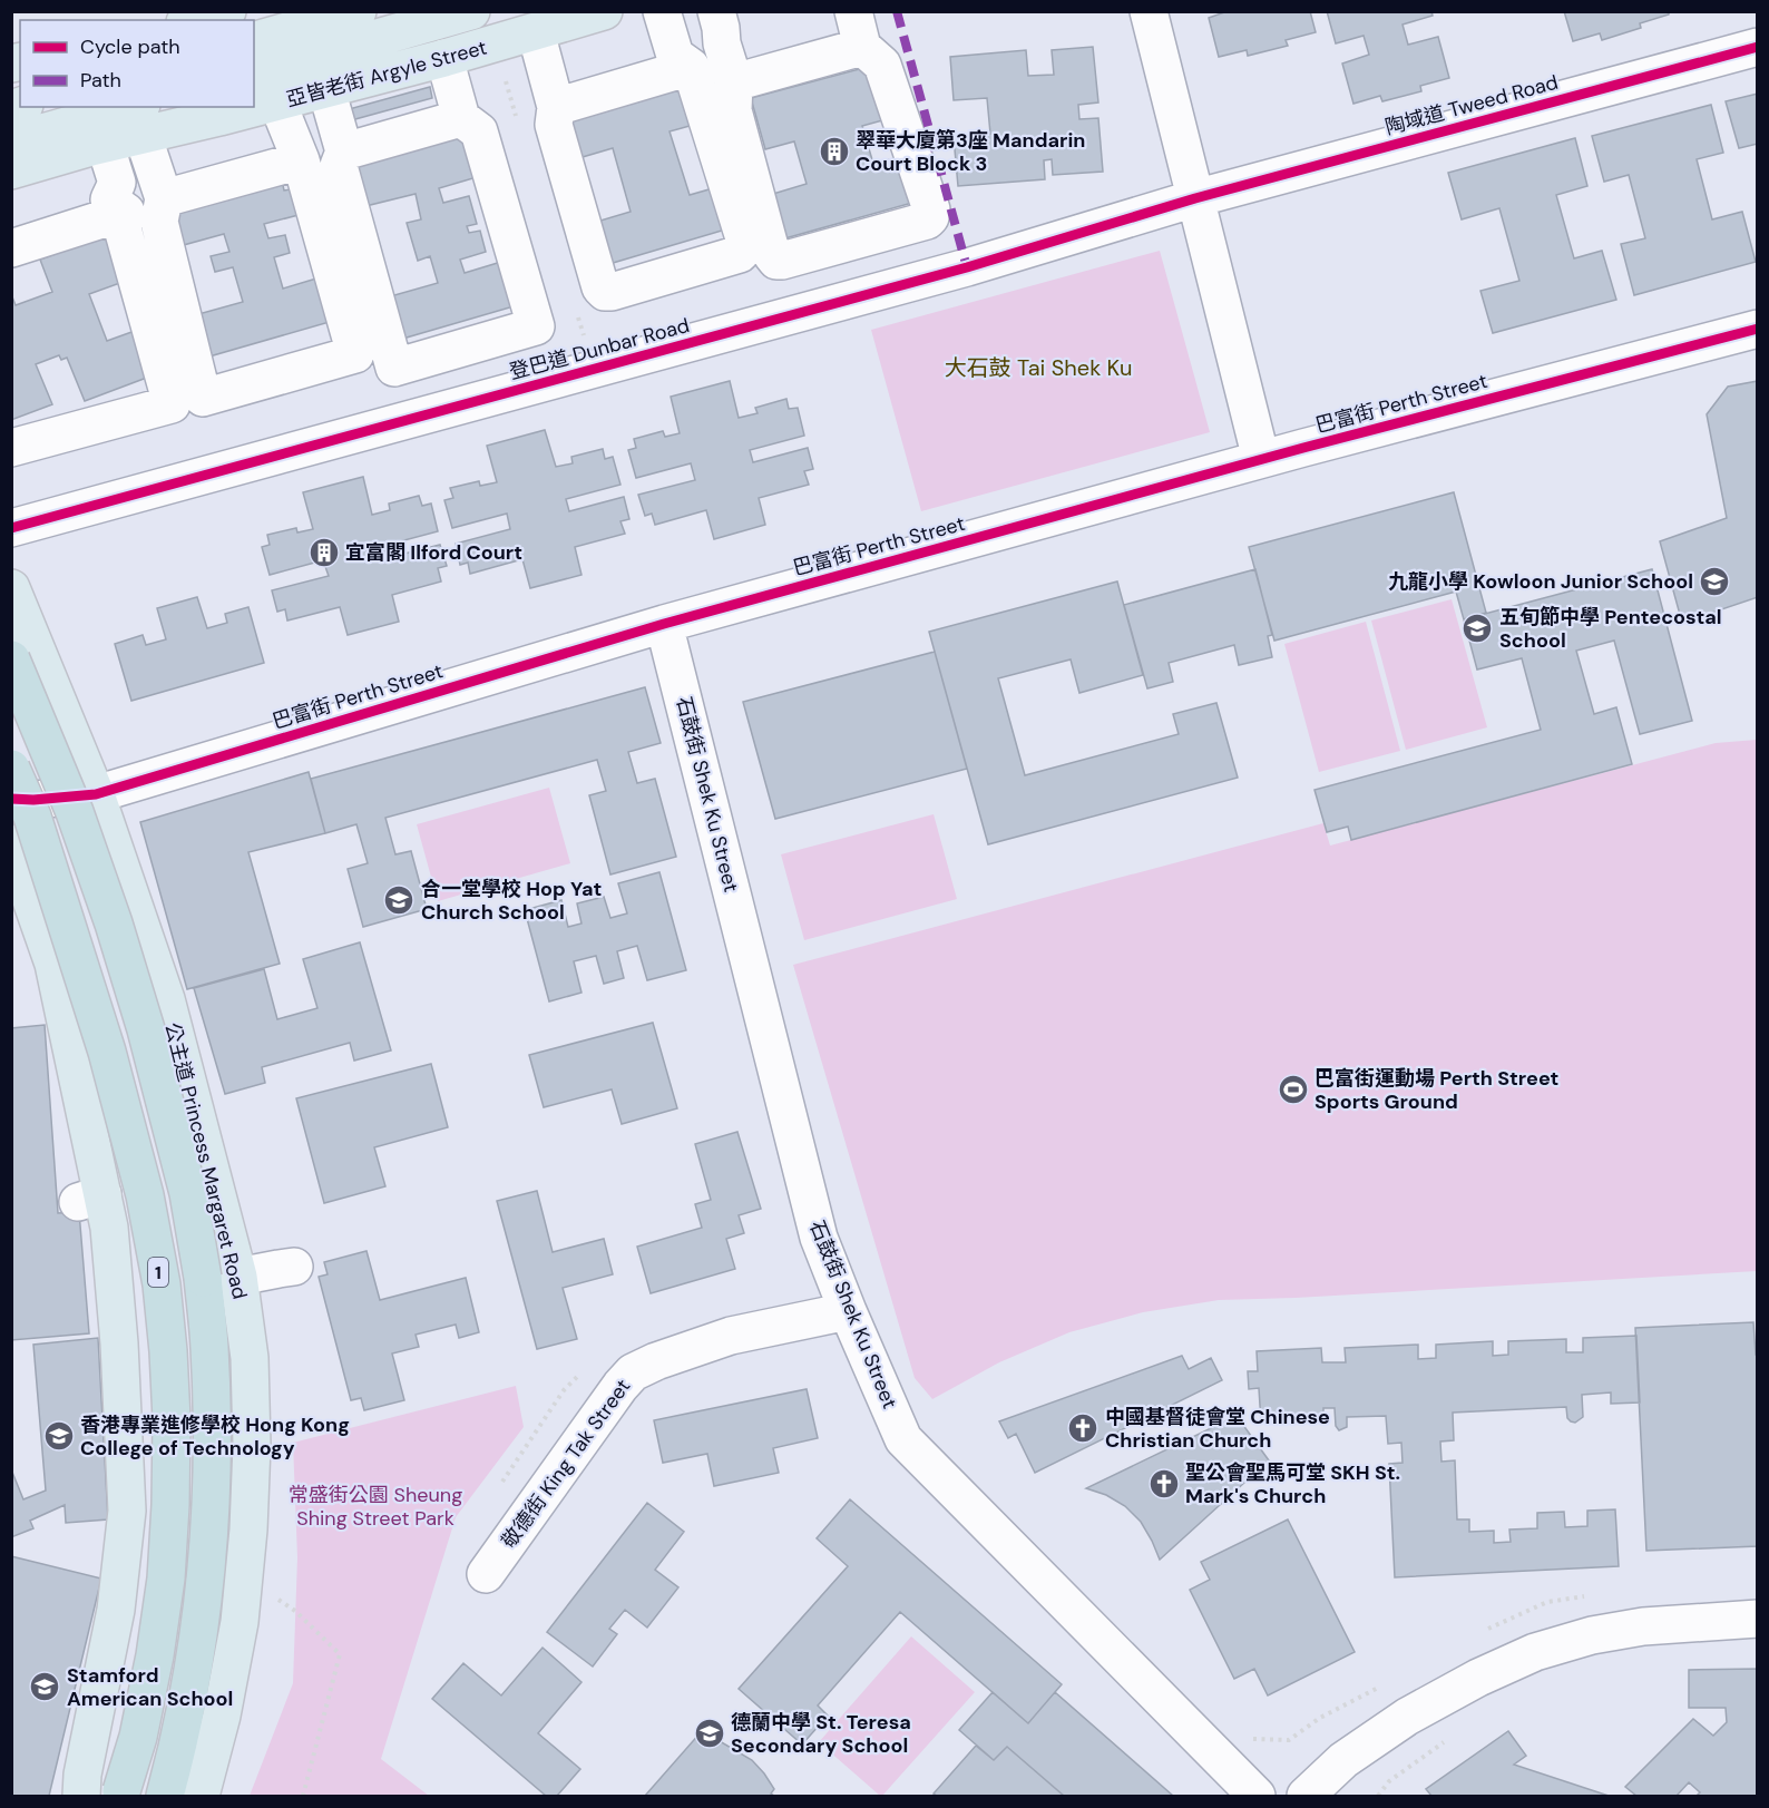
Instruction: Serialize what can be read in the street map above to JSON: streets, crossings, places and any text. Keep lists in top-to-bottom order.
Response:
{
  "streets": {
    "highway": ["公主道 Princess Margaret Road", "1"],
    "main road": ["亞皆老街 Argyle Street"],
    "street": [
      "陶域道 Tweed Road",
      "登巴道 Dunbar Road",
      "巴富街 Perth Street",
      "石鼓街 Shek Ku Street",
      "敬德街 King Tak Street"
    ]
  },
  "crossings": [
    ["陶域道 Tweed Road", "登巴道 Dunbar Road"],
    ["巴富街 Perth Street", "石鼓街 Shek Ku Street"],
    ["巴富街 Perth Street", "公主道 Princess Margaret Road"],
    ["石鼓街 Shek Ku Street", "敬德街 King Tak Street"]
  ],
  "districts": ["大石鼓 Tai Shek Ku"],
  "parks": ["常盛街公園 Sheung Shing Street Park"],
  "places": {
    "building": ["翠華大廈第3座 Mandarin Court Block 3", "宜富閣 Ilford Court"],
    "school or university": [
      "九龍小學 Kowloon Junior School",
      "五旬節中學 Pentecostal School",
      "合一堂學校 Hop Yat Church School",
      "香港專業進修學校 Hong Kong College of Technology",
      "Stamford American School",
      "德蘭中學 St. Teresa Secondary School"
    ],
    "sports": ["巴富街運動場 Perth Street Sports Ground"],
    "church": ["中國基督徒會堂 Chinese Christian Church", "聖公會聖馬可堂 SKH St. Mark's Church"]
  },
  "legend": ["Cycle path", "Path"]
}
